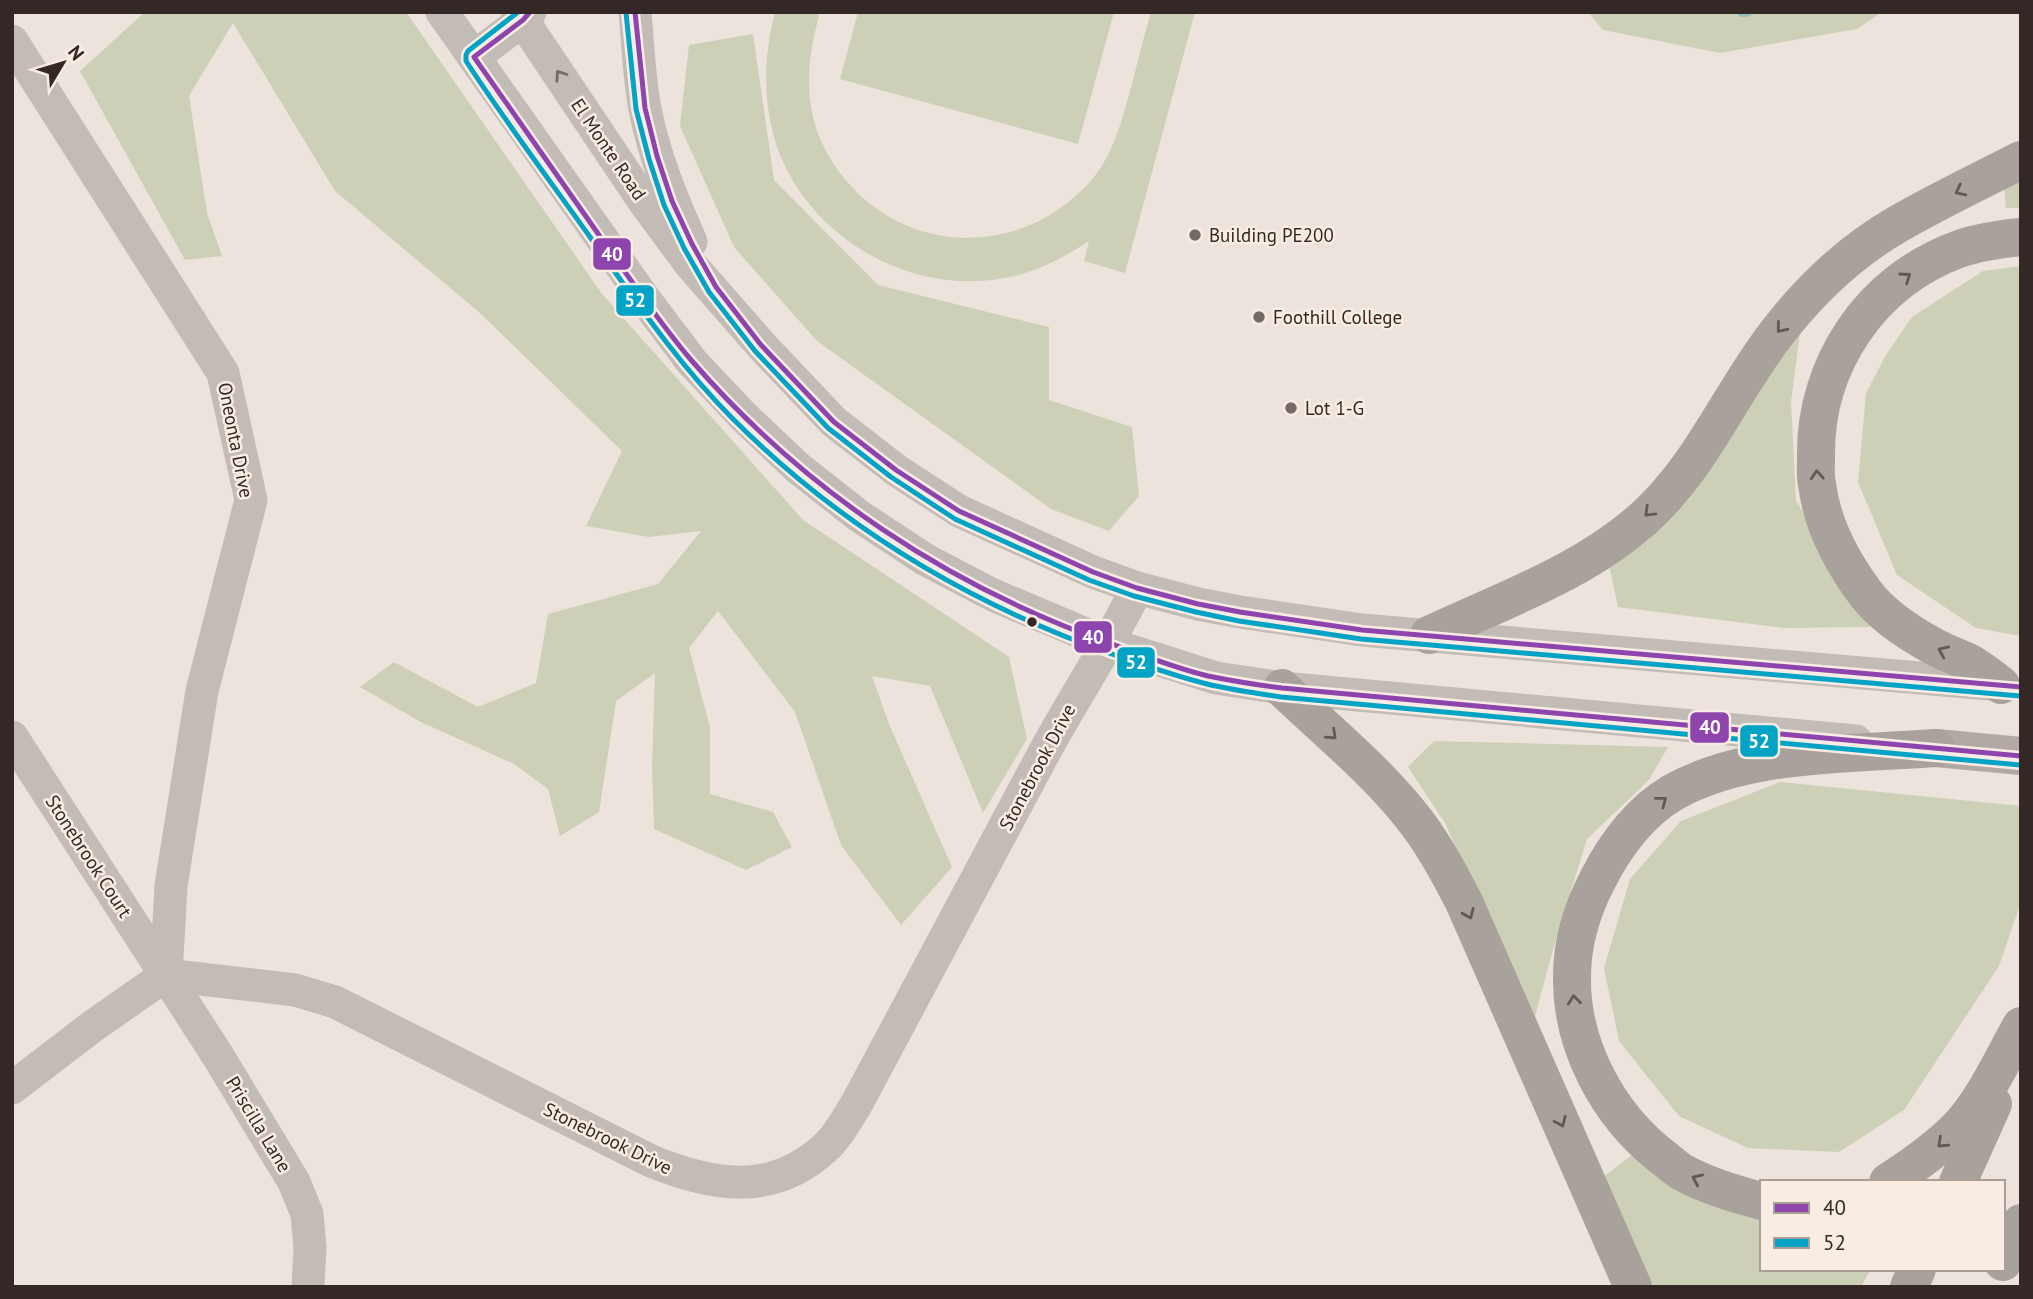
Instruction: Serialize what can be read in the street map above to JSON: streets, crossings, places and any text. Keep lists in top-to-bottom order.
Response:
{
  "streets": {
    "street": [
      "El Monte Road",
      "Oneonta Drive",
      "Stonebrook Drive",
      "Stonebrook Court",
      "Priscilla Lane"
    ]
  },
  "crossings": [
    ["El Monte Road", "Stonebrook Drive"],
    ["Oneonta Drive", "Stonebrook Drive"],
    ["Oneonta Drive", "Stonebrook Court"],
    ["Oneonta Drive", "Priscilla Lane"],
    ["Stonebrook Drive", "Stonebrook Court"],
    ["Stonebrook Drive", "Priscilla Lane"],
    ["Stonebrook Court", "Priscilla Lane"]
  ],
  "places": ["Building PE200", "Foothill College", "Lot 1-G"],
  "lines": ["transit line 40", "transit line 52"],
  "legend": ["40", "52"],
  "north": "top right"
}
